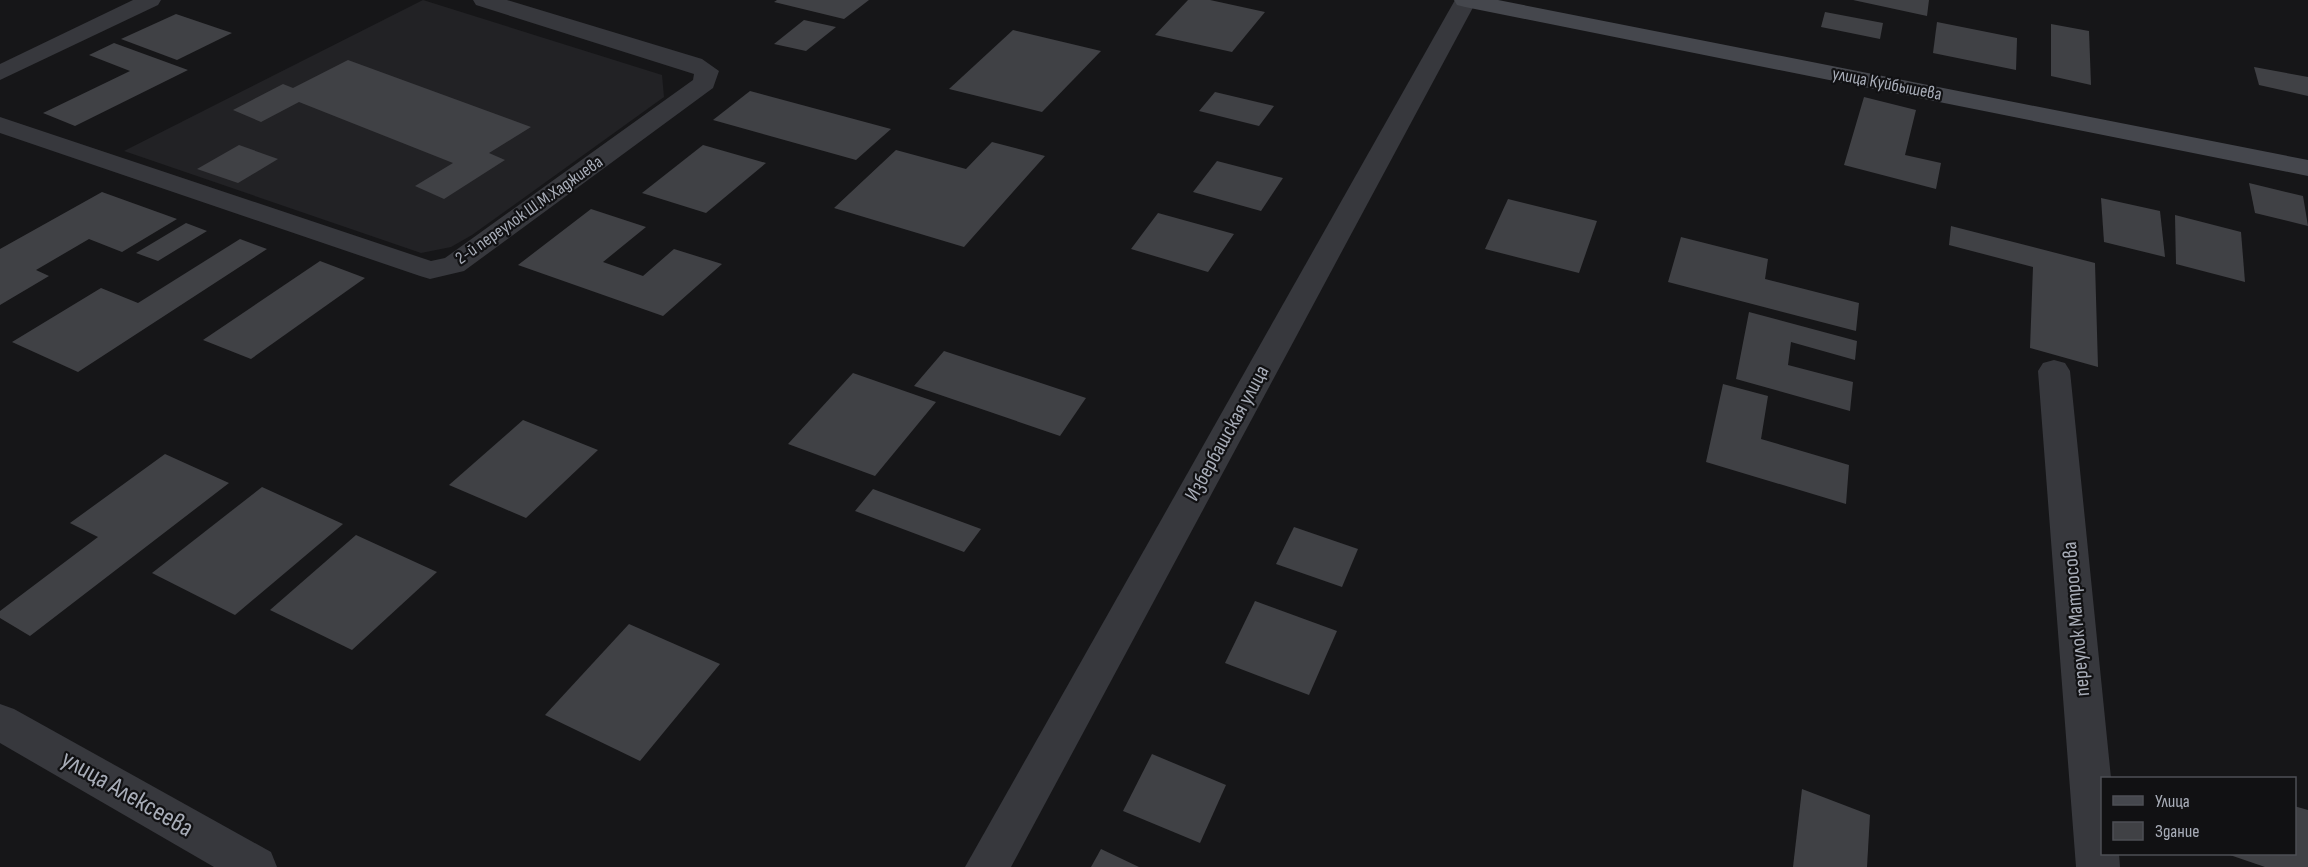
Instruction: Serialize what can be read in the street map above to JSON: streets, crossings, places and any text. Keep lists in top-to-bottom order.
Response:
{
  "streets": {
    "street": [
      "улица Куйбышева",
      "2-й переулок Ш.М.Хаджиева",
      "Избербашская улица",
      "переулок Матросова",
      "улица Алексеева"
    ]
  },
  "crossings": [
    ["улица Куйбышева", "Избербашская улица"]
  ],
  "legend": ["Улица", "Здание"]
}
